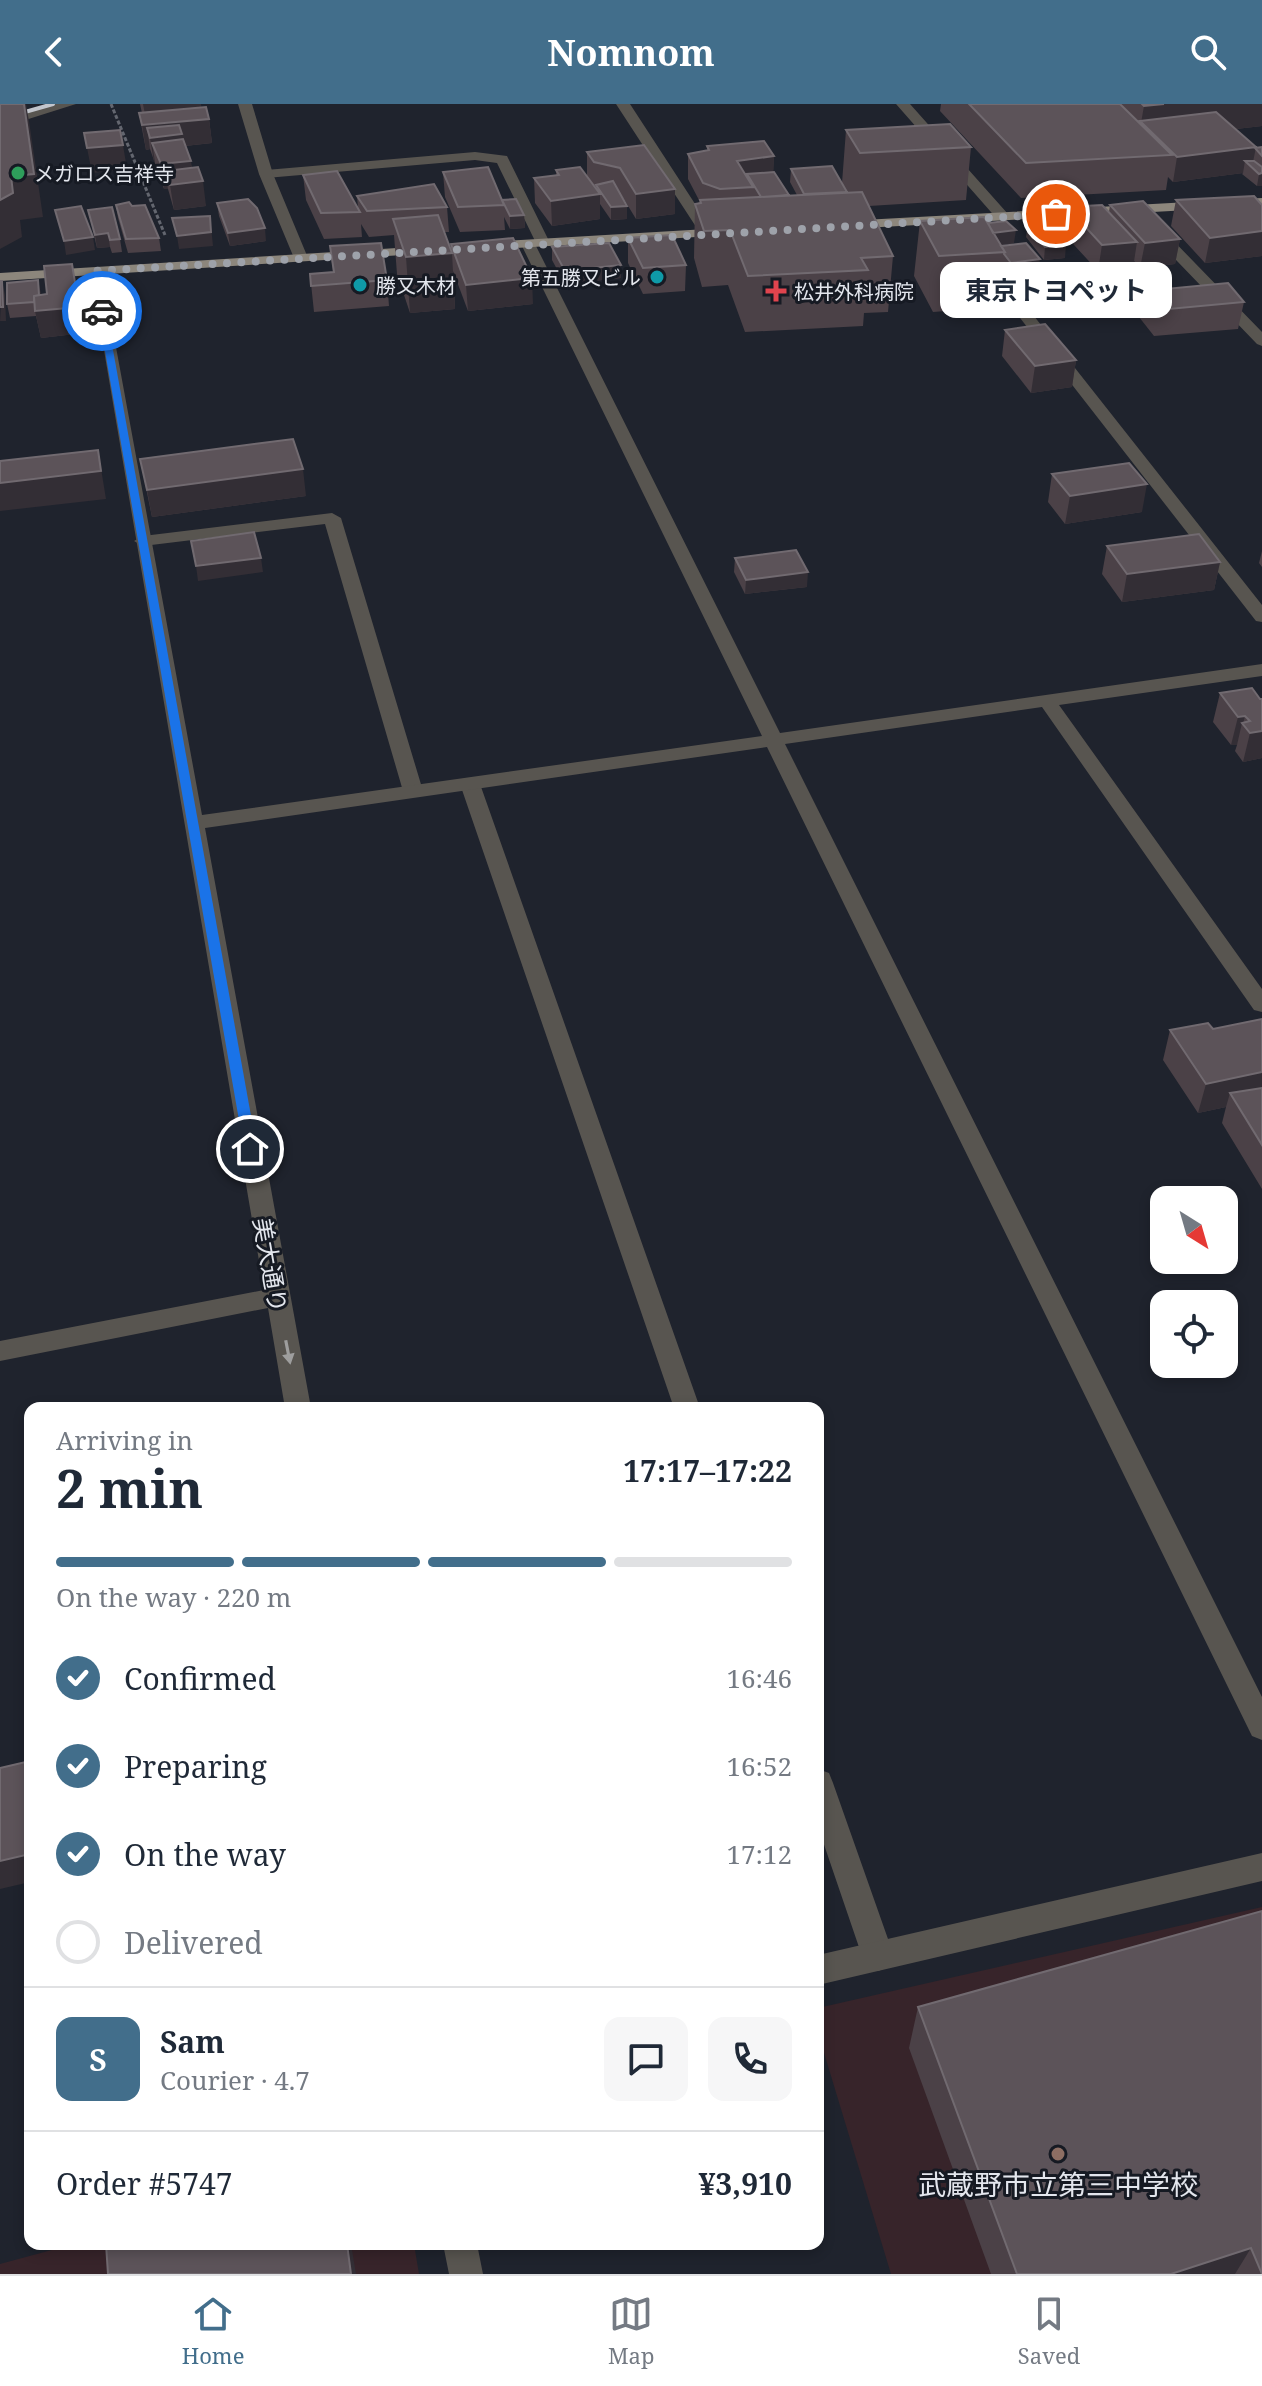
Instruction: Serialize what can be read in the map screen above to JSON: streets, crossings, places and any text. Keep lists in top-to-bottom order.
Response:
{
  "streets": {
    "street": ["美大通り"]
  },
  "places": {
    "other": [
      "メガロス吉祥寺",
      "東京トヨペット",
      "第五勝又ビル",
      "勝又木材",
      "武蔵野市立第三中学校"
    ],
    "health": ["松井外科病院"]
  },
  "north": "bottom right",
  "page": {
    "header": "Nomnom",
    "bubble": "東京トヨペット",
    "heading": ["2 min", "Arriving in", "17:17–17:22"],
    "panel": [
      "Sam",
      "Courier · 4.7",
      "Order #5747",
      "¥3,910"
    ],
    "bar": "On the way · 220 m",
    "list": [
      ["Confirmed", "16:46"],
      ["Preparing", "16:52"],
      ["On the way", "17:12"],
      "Delivered"
    ],
    "round": "S",
    "tabs": ["Home", "Map", "Saved"]
  }
}
